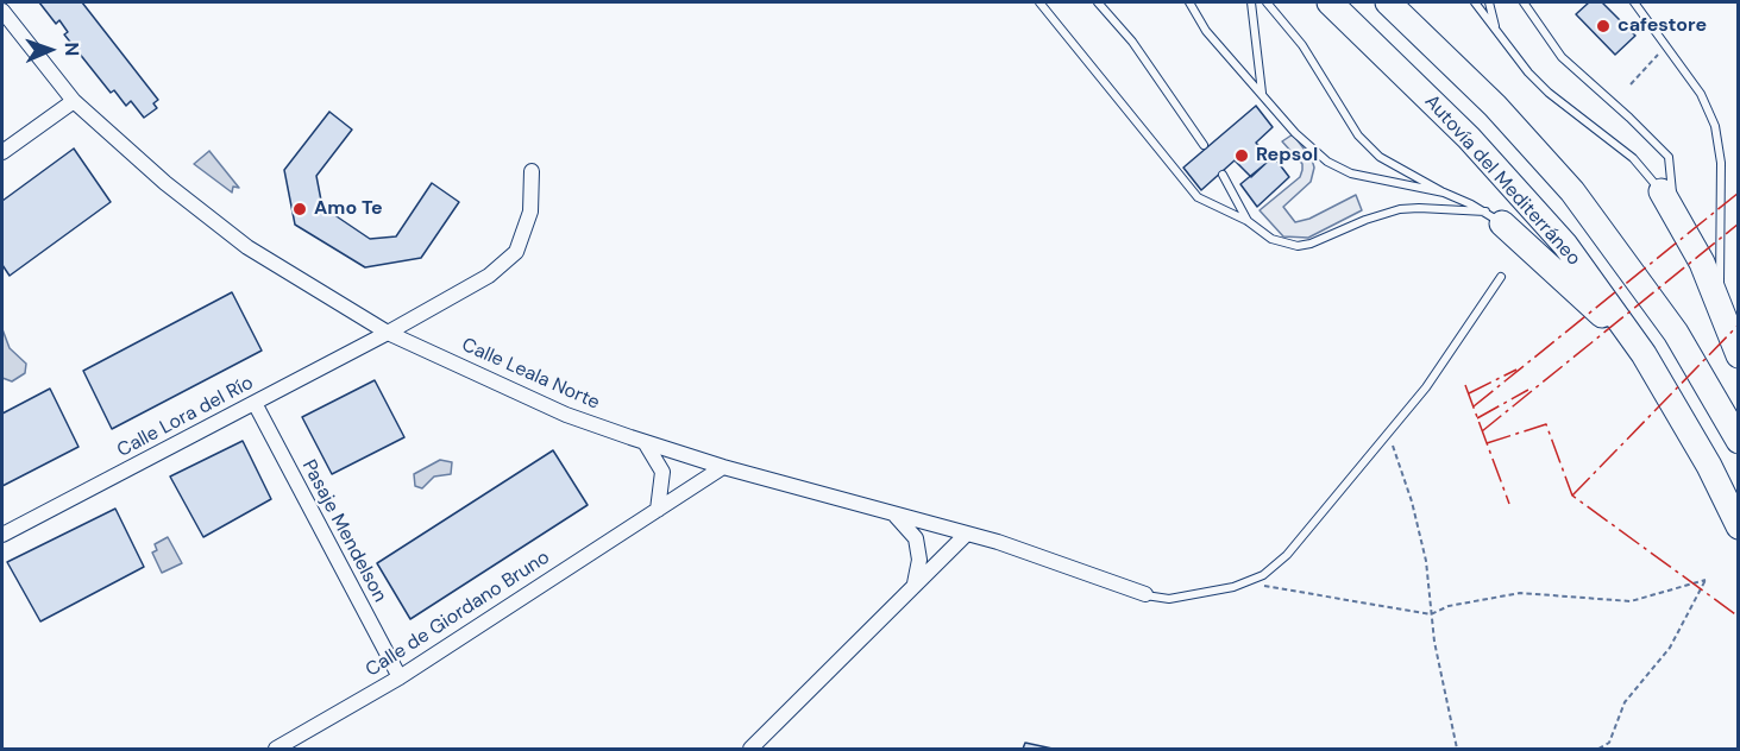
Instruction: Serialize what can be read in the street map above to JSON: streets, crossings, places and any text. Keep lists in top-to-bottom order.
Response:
{
  "streets": {
    "highway": ["Autovía del Mediterráneo"],
    "street": [
      "Calle Leala Norte",
      "Calle Lora del Río",
      "Pasaje Mendelson",
      "Calle de Giordano Bruno"
    ]
  },
  "crossings": [
    ["Calle Leala Norte", "Calle Lora del Río"],
    ["Calle Leala Norte", "Calle de Giordano Bruno"],
    ["Calle Lora del Río", "Pasaje Mendelson"],
    ["Pasaje Mendelson", "Calle de Giordano Bruno"]
  ],
  "places": ["cafestore", "Repsol", "Amo Te"],
  "north": "right"
}
